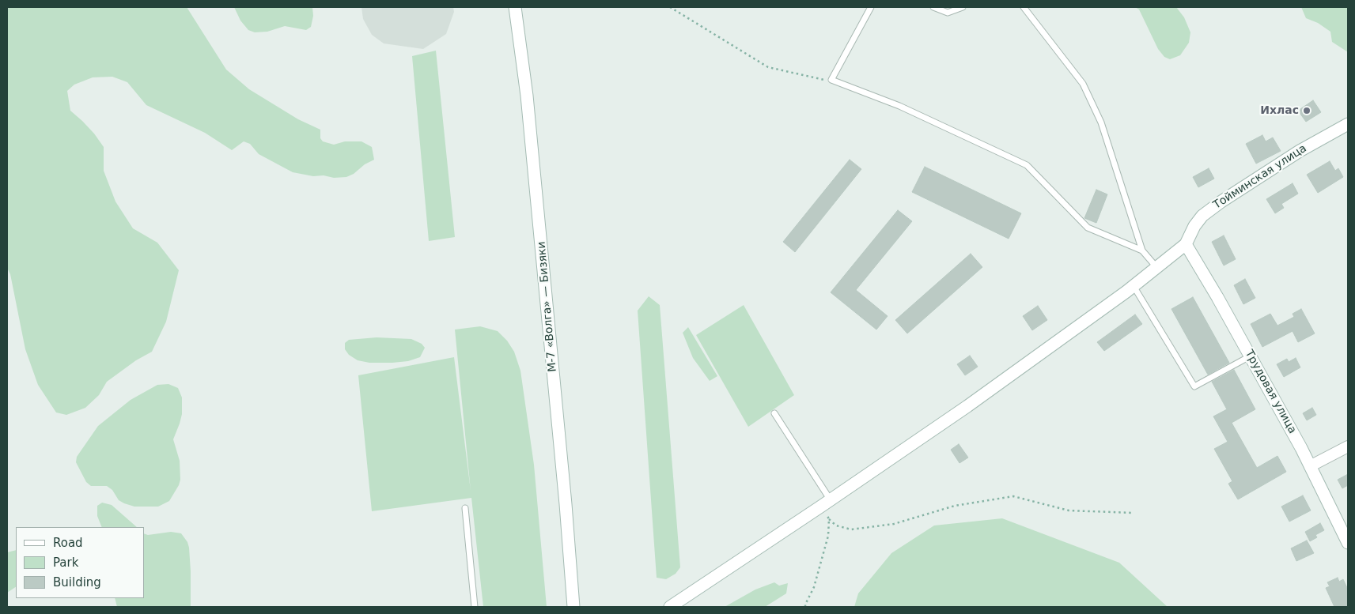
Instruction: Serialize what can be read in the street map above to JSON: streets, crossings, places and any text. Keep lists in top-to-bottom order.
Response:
{
  "streets": {
    "street": ["Тойминская улица", "М-7 «Волга» — Бизяки", "Трудовая улица"]
  },
  "crossings": [
    ["Тойминская улица", "Трудовая улица"]
  ],
  "places": ["Ихлас"],
  "legend": ["Road", "Park", "Building"]
}
